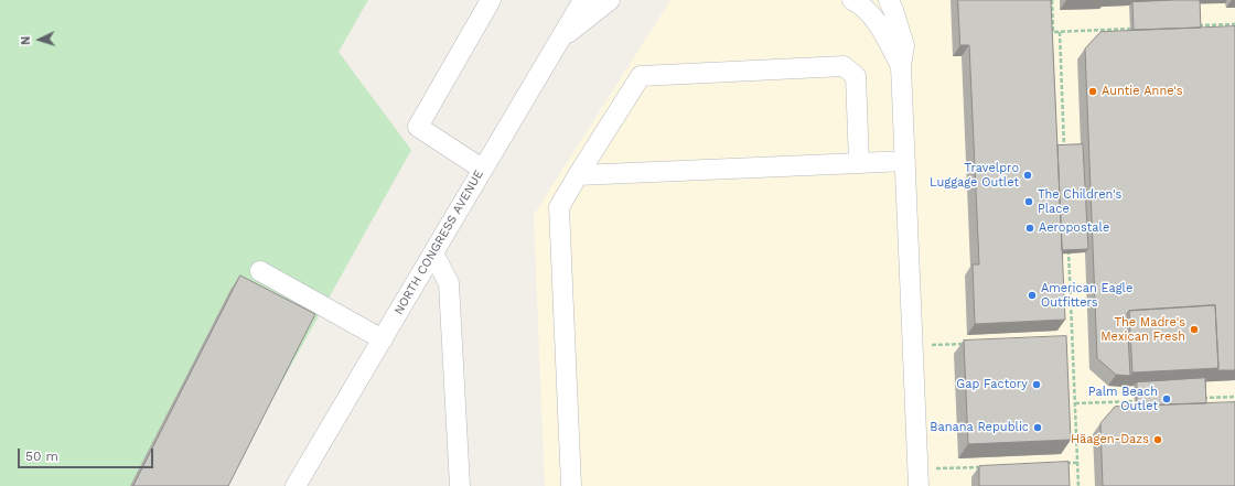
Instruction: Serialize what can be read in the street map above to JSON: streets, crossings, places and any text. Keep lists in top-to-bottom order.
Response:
{
  "streets": {
    "street": ["NORTH CONGRESS AVENUE"]
  },
  "places": [
    "Auntie Anne's",
    "Travelpro Luggage Outlet",
    "The Children's Place",
    "Aeropostale",
    "American Eagle Outfitters",
    "The Madre's Mexican Fresh",
    "Gap Factory",
    "Palm Beach Outlet",
    "Banana Republic",
    "Häagen-Dazs"
  ],
  "scale_bar": "50 m",
  "north": "left"
}
